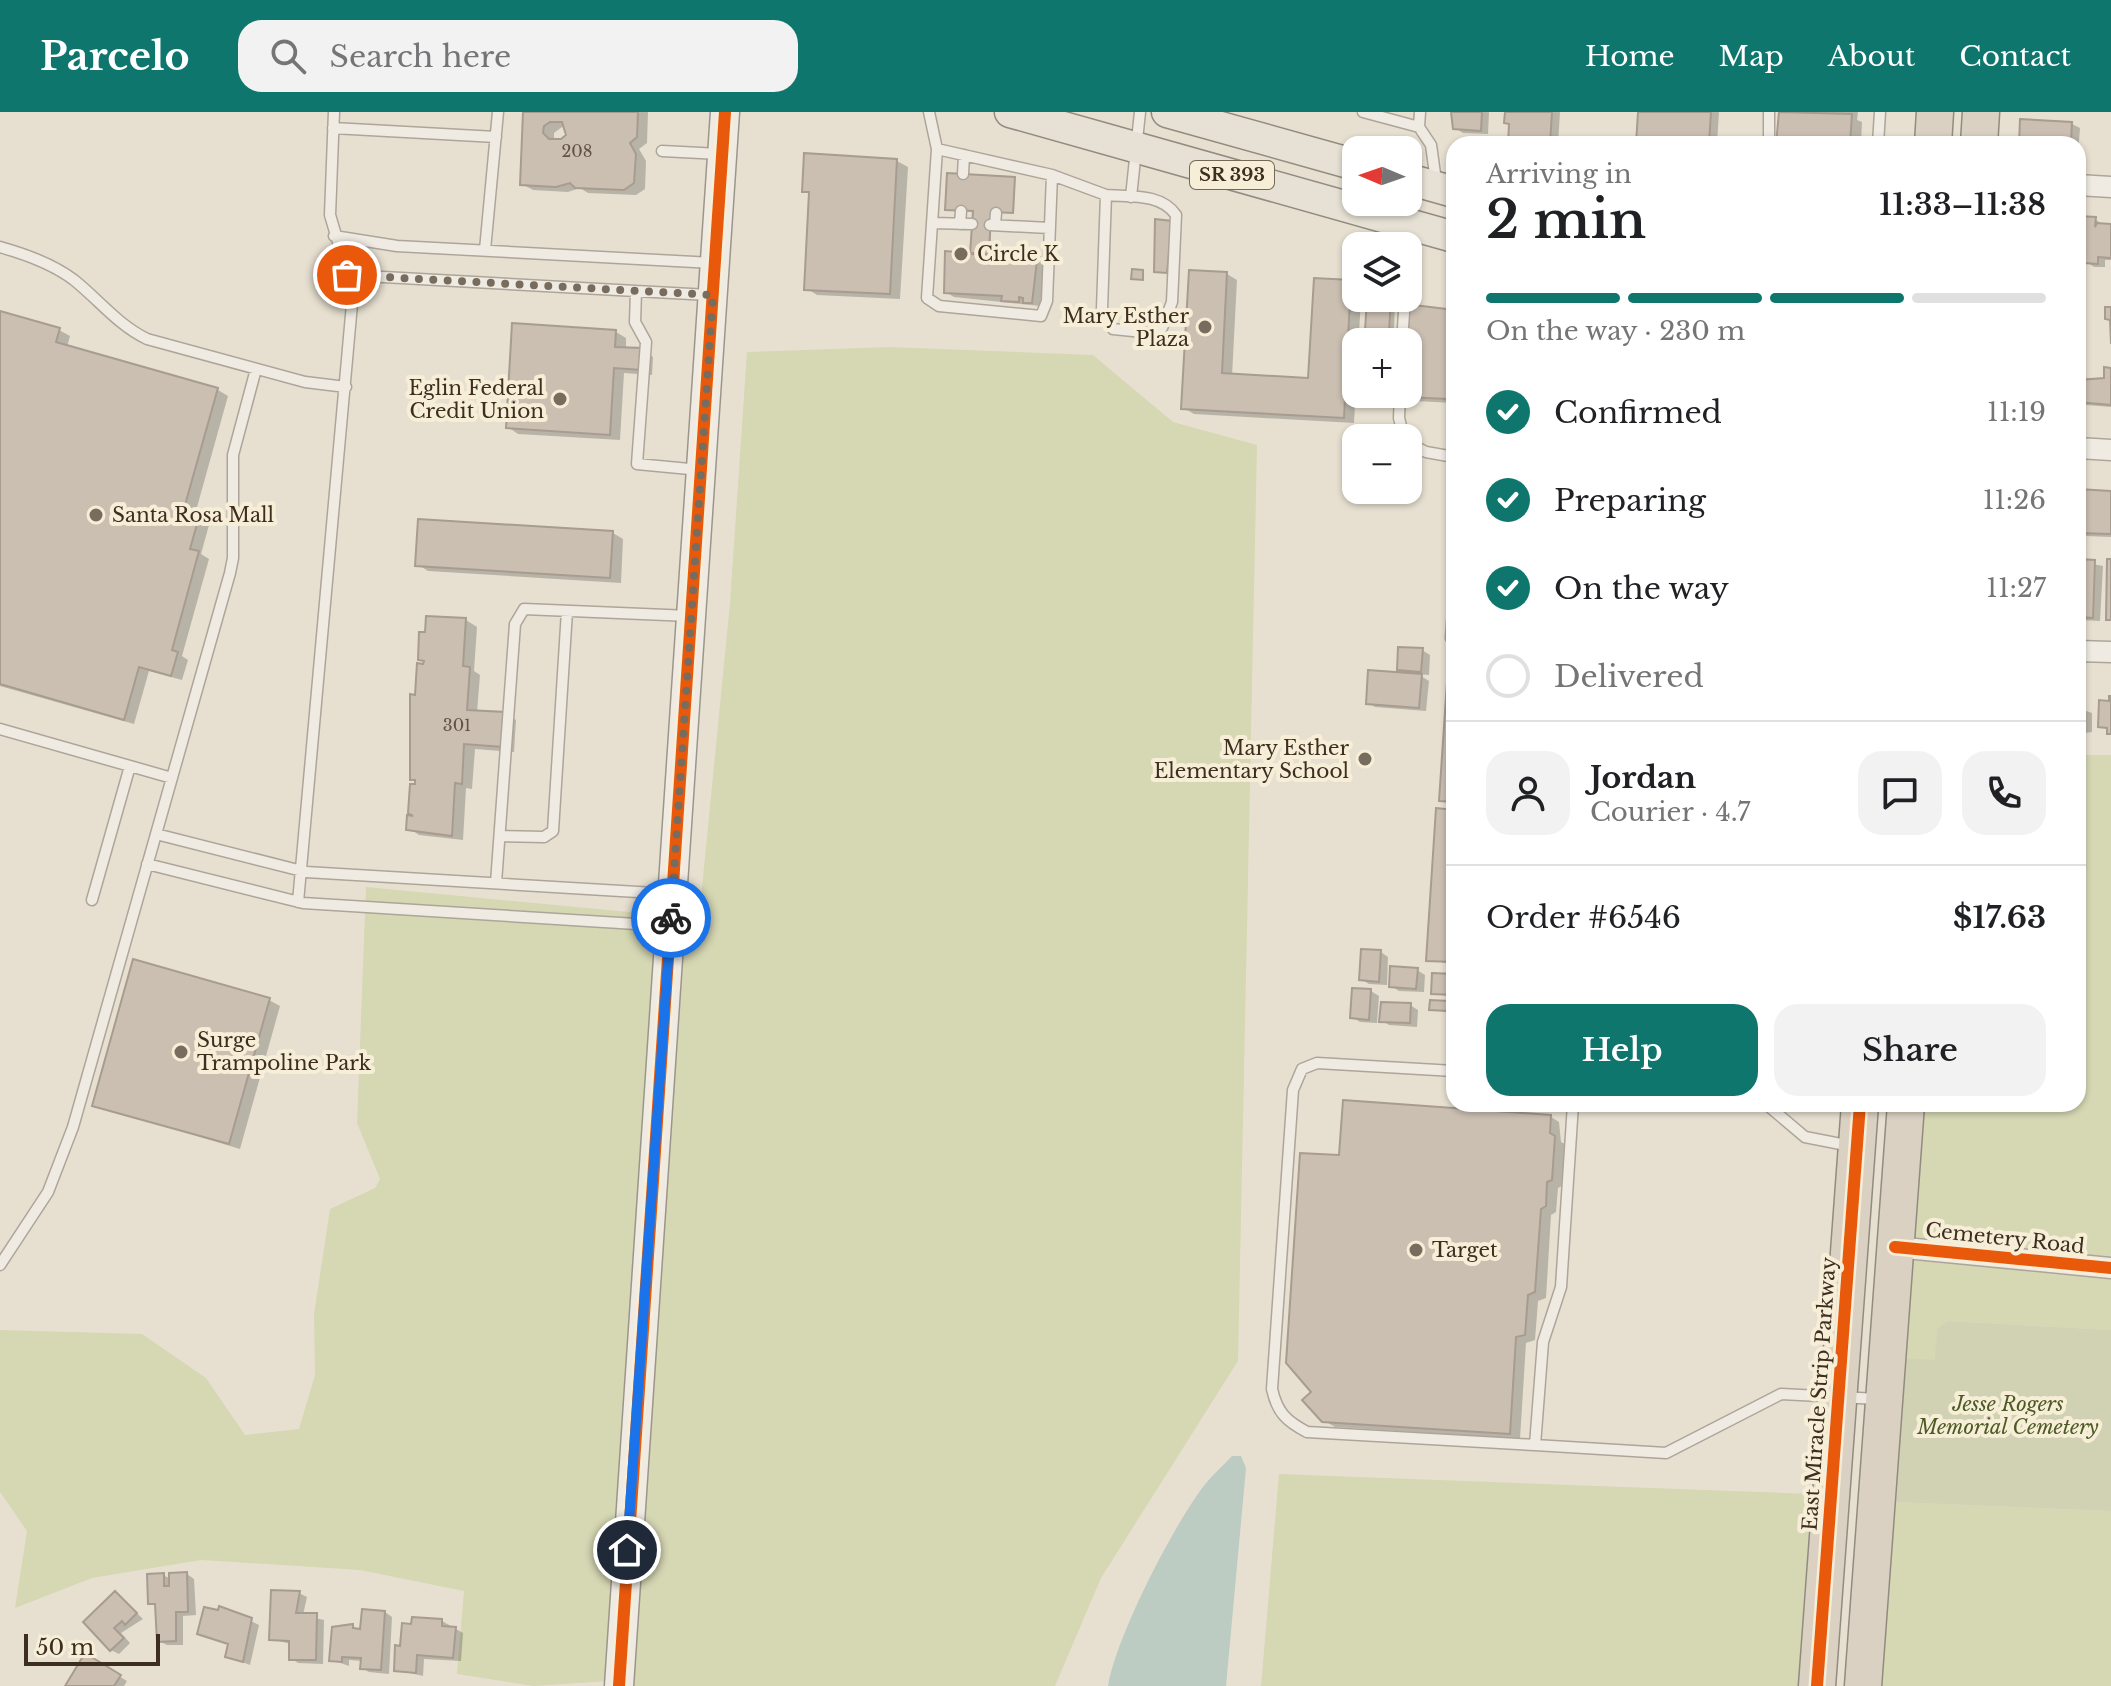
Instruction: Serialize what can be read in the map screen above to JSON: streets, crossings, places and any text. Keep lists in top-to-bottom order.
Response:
{
  "streets": {
    "highway": ["East Miracle Strip Parkway"],
    "main road": ["SR 393"],
    "street": ["Cemetery Road"]
  },
  "parks": ["Jesse Rogers Memorial Cemetery"],
  "places": [
    "Circle K",
    "Mary Esther Plaza",
    "Eglin Federal Credit Union",
    "Santa Rosa Mall",
    "Mary Esther Elementary School",
    "Surge Trampoline Park",
    "Target"
  ],
  "house_numbers": ["208", "301"],
  "scale_bar": "50 m",
  "north": "left",
  "page": {
    "header": "Parcelo",
    "search": "Search here",
    "nav": [
      "Home",
      "Map",
      "About",
      "Contact"
    ],
    "map_buttons": ["+", "−"],
    "heading": ["2 min", "Arriving in", "11:33–11:38"],
    "panel": [
      "Jordan",
      "Courier · 4.7",
      "Order #6546",
      "$17.63"
    ],
    "bar": "On the way · 230 m",
    "list": [
      ["Confirmed", "11:19"],
      ["Preparing", "11:26"],
      ["On the way", "11:27"],
      "Delivered"
    ],
    "buttons": ["Help", "Share"],
    "scale": "50 m"
  }
}
